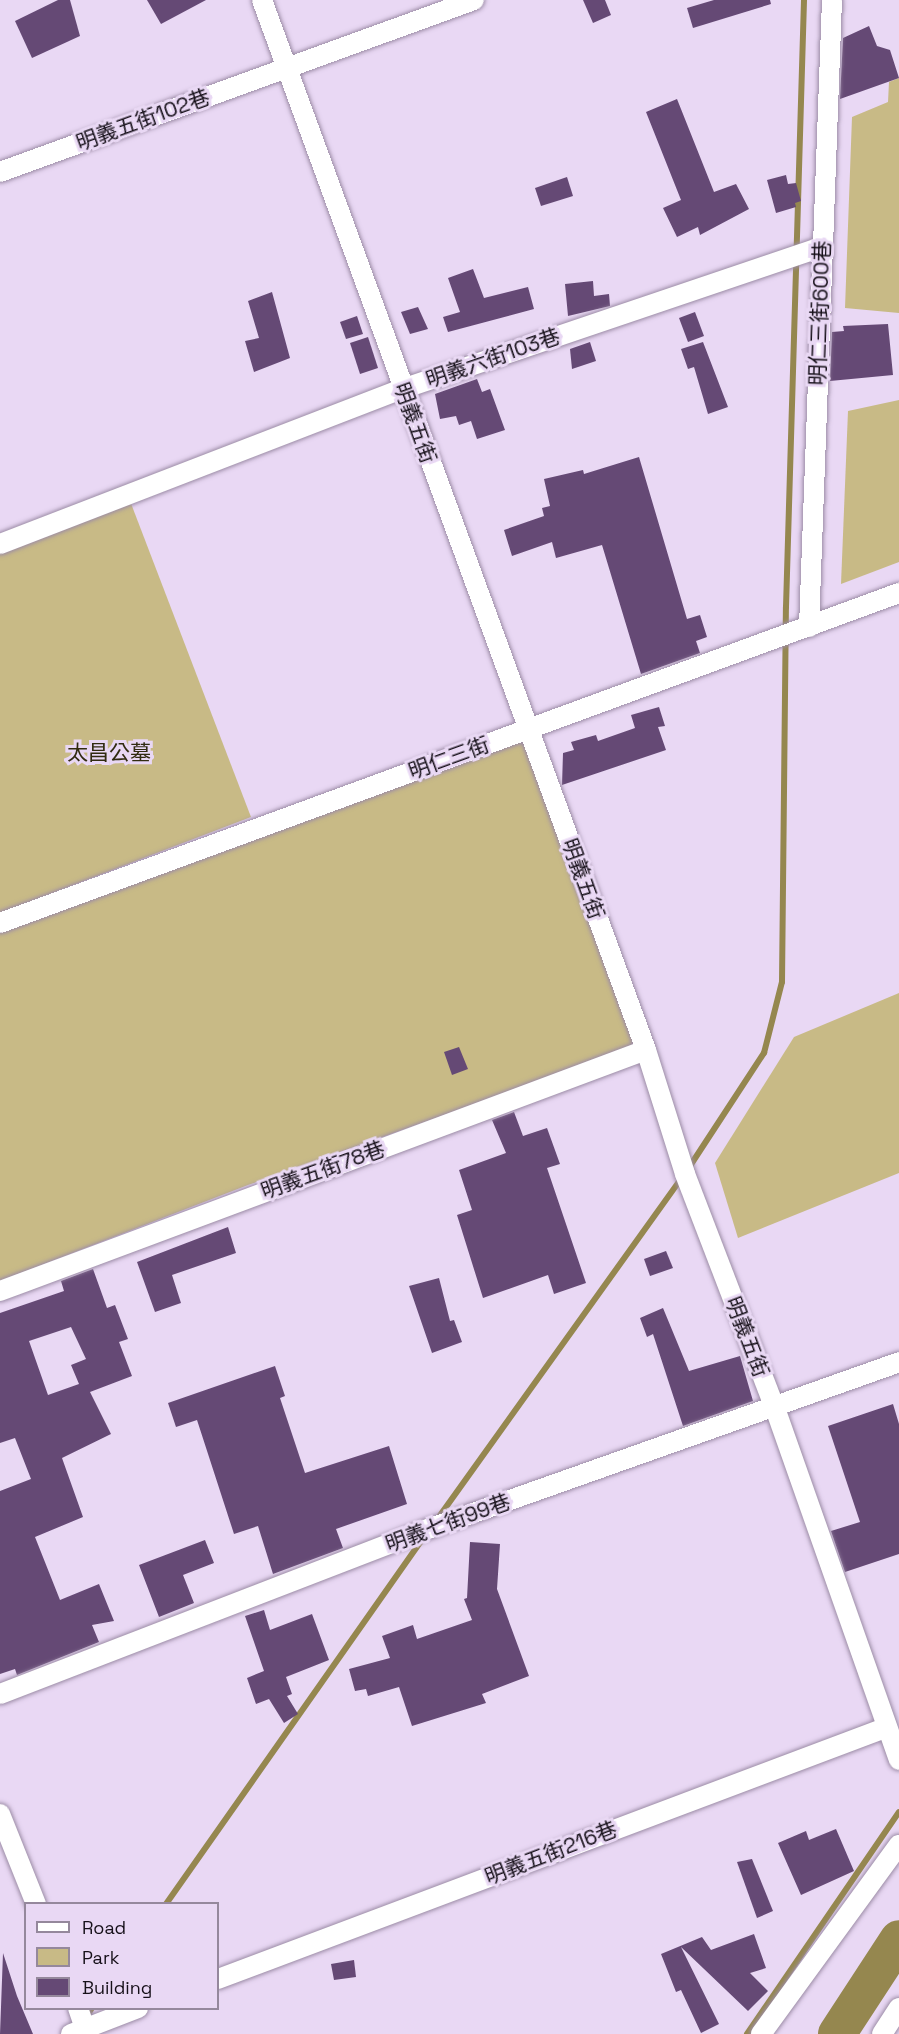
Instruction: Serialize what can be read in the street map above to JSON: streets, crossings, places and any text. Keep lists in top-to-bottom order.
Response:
{
  "streets": {
    "street": [
      "明義五街102巷",
      "明仁三街600巷",
      "明義六街103巷",
      "明義五街",
      "明仁三街",
      "明義五街78巷",
      "明義七街99巷",
      "明義五街216巷"
    ]
  },
  "crossings": [
    ["明義五街102巷", "明義五街"],
    ["明仁三街600巷", "明義六街103巷"],
    ["明仁三街600巷", "明仁三街"],
    ["明義六街103巷", "明義五街"],
    ["明義五街", "明仁三街"],
    ["明義五街", "明義五街78巷"],
    ["明義五街", "明義七街99巷"],
    ["明義五街", "明義五街216巷"]
  ],
  "parks": ["太昌公墓"],
  "legend": ["Road", "Park", "Building"]
}
